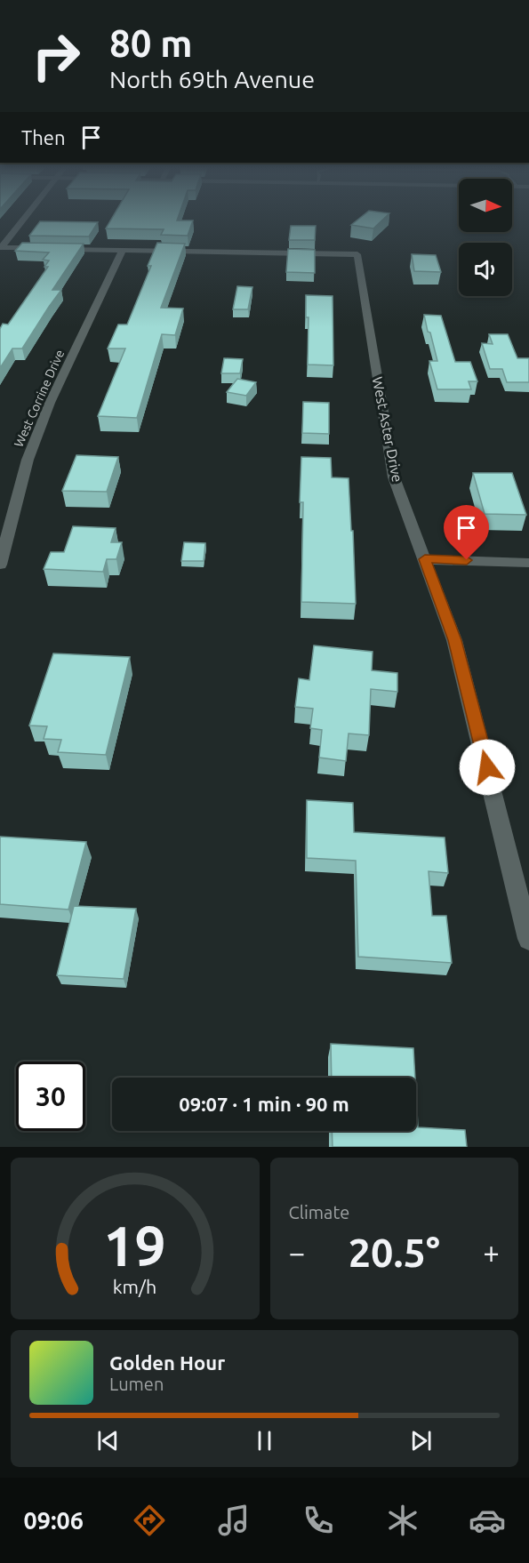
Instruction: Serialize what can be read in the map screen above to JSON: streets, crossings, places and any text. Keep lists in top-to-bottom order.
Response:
{
  "streets": {
    "street": ["West Corrine Drive", "West Aster Drive"]
  },
  "crossings": [
    ["West Corrine Drive", "West Aster Drive"]
  ],
  "north": "right",
  "page": {
    "turn": ["80 m", "North 69th Avenue"],
    "then": "Then",
    "limit": "30",
    "trip": "09:07 · 1 min · 90 m",
    "tile": "Climate",
    "heat": ["−", "20.5°", "+"],
    "song": ["Golden Hour", "Lumen"],
    "tabs": "09:06",
    "gauge": ["19", "km/h"]
  }
}
